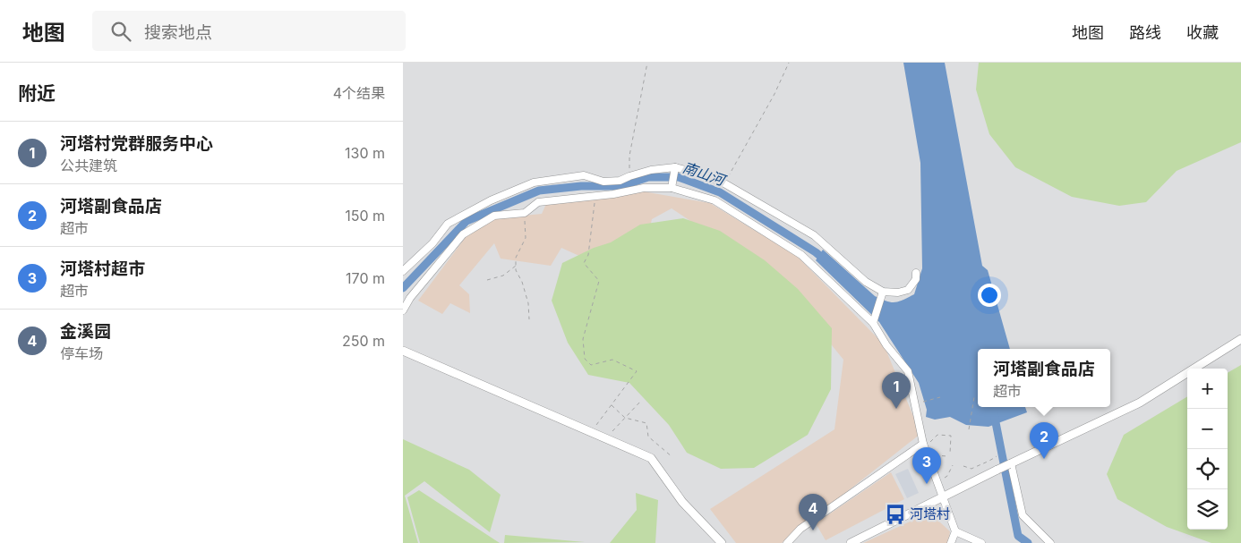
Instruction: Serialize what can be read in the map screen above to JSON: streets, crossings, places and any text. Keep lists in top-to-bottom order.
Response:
{
  "water": ["南山河"],
  "places": {
    "bus stop": ["河塔村"]
  },
  "page": {
    "header": "地图",
    "search": "搜索地点",
    "nav": ["地图", "路线", "收藏"],
    "heading": ["附近", "4个结果"],
    "list": [
      {
        "mark": "1",
        "name": "河塔村党群服务中心",
        "note": "公共建筑",
        "value": "130 m"
      },
      {
        "mark": "2",
        "name": "河塔副食品店",
        "note": "超市",
        "value": "150 m"
      },
      {
        "mark": "3",
        "name": "河塔村超市",
        "note": "超市",
        "value": "170 m"
      },
      {
        "mark": "4",
        "name": "金溪园",
        "note": "停车场",
        "value": "250 m"
      }
    ],
    "popup": ["河塔副食品店", "超市"],
    "map_buttons": ["+", "−"],
    "pins": [
      "1",
      "2",
      "3",
      "4"
    ]
  }
}
